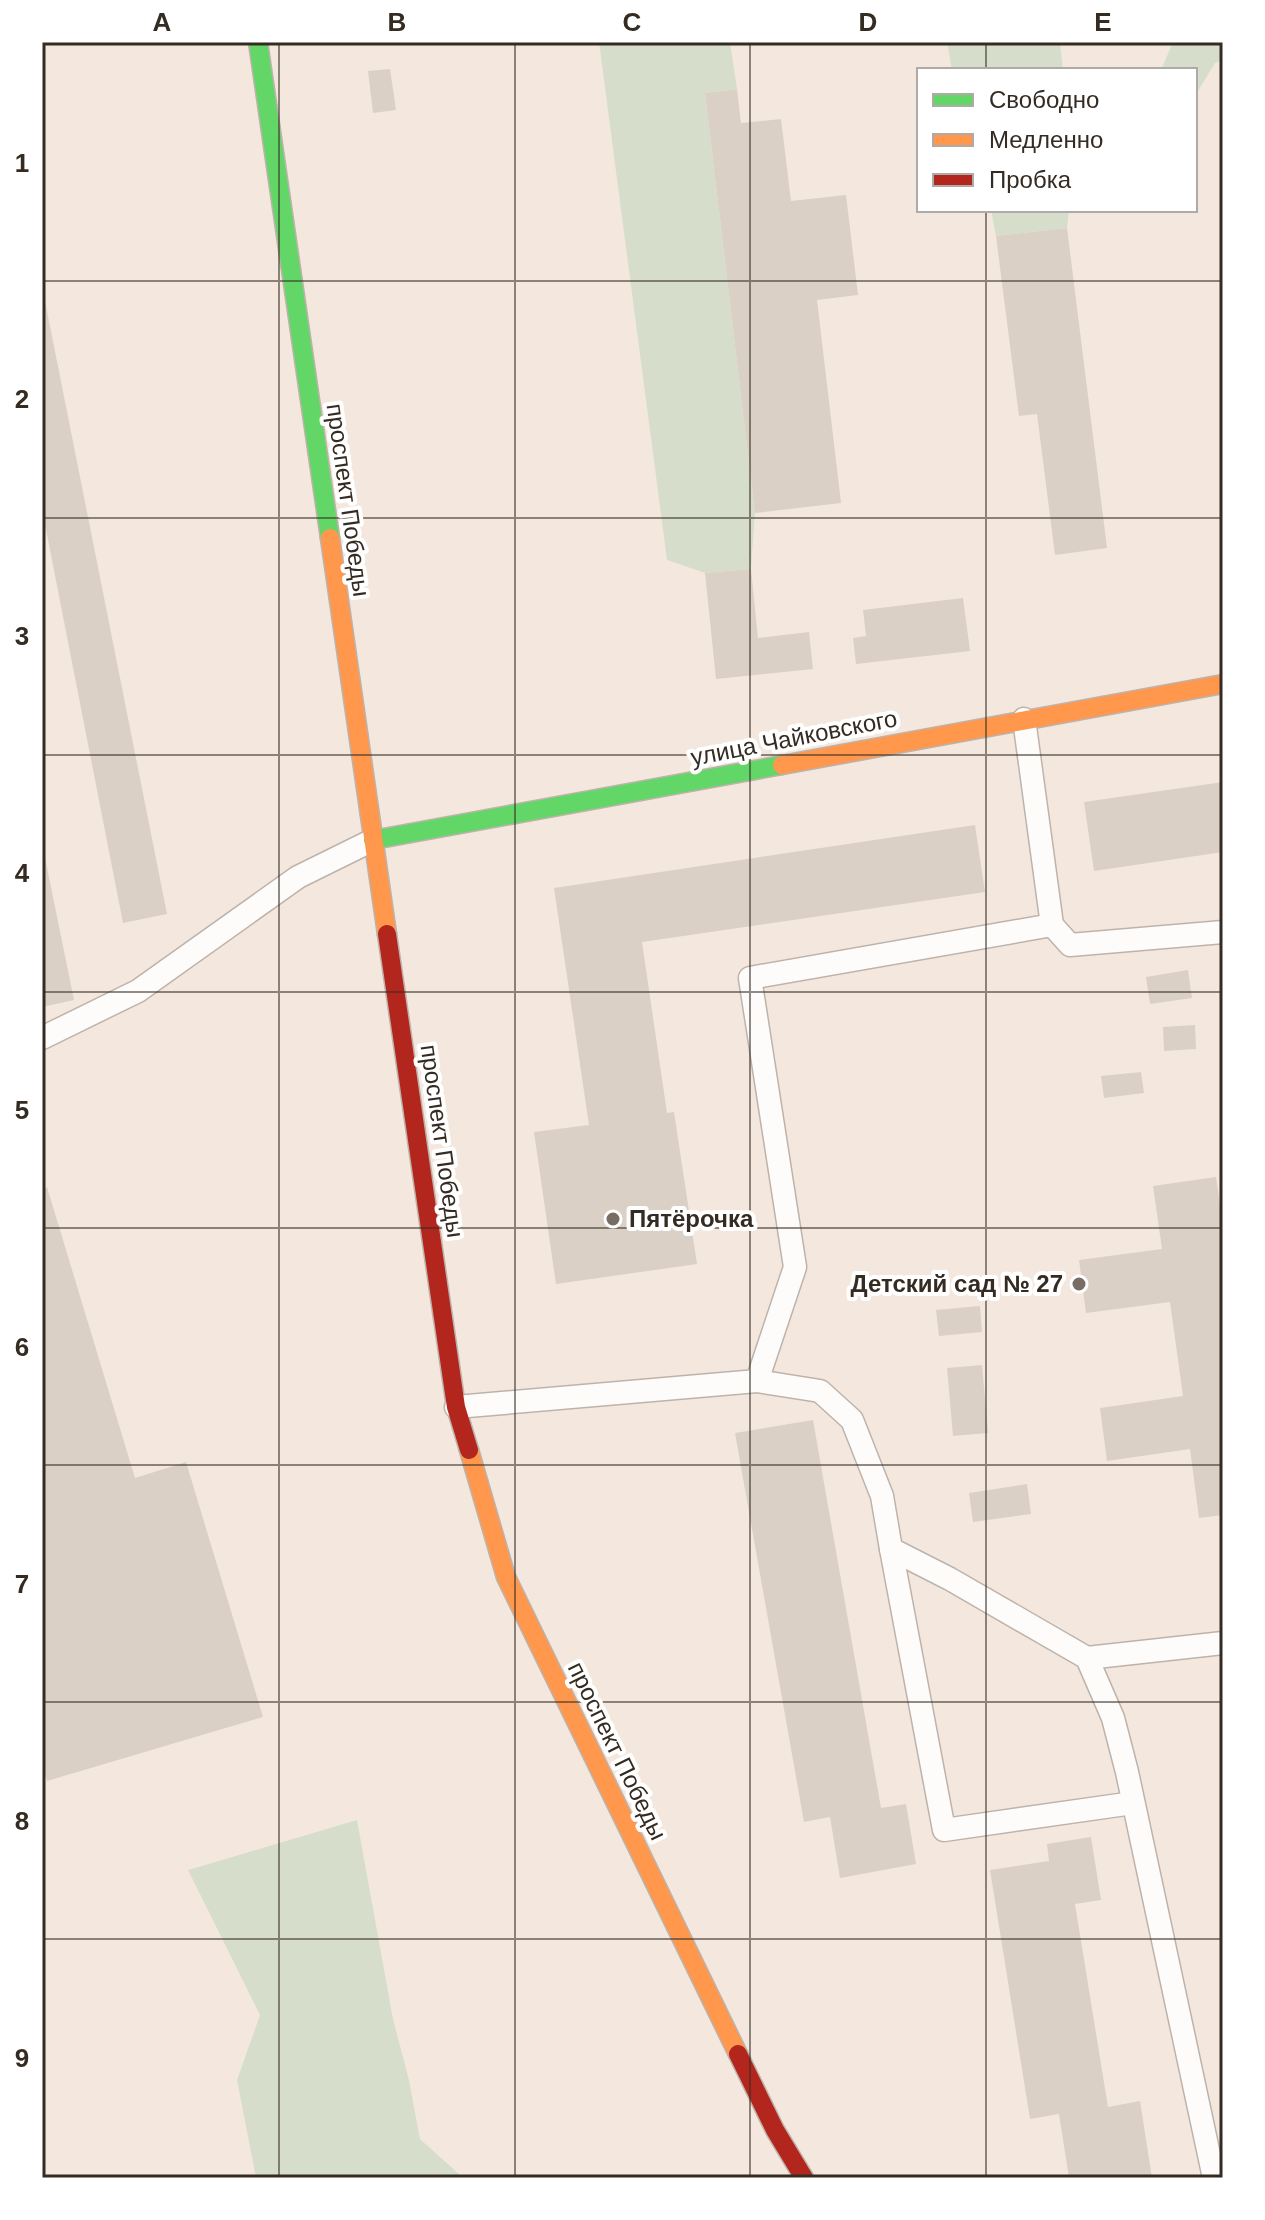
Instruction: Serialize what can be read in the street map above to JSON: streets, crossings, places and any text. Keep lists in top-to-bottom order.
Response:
{
  "streets": {
    "street": ["проспект Победы", "улица Чайковского"]
  },
  "crossings": [
    ["проспект Победы", "улица Чайковского"]
  ],
  "places": ["Пятёрочка", "Детский сад № 27"],
  "legend": ["Свободно", "Медленно", "Пробка"],
  "grid": {
    "columns": [
      "A",
      "B",
      "C",
      "D",
      "E"
    ],
    "rows": [
      "1",
      "2",
      "3",
      "4",
      "5",
      "6",
      "7",
      "8",
      "9"
    ]
  }
}
